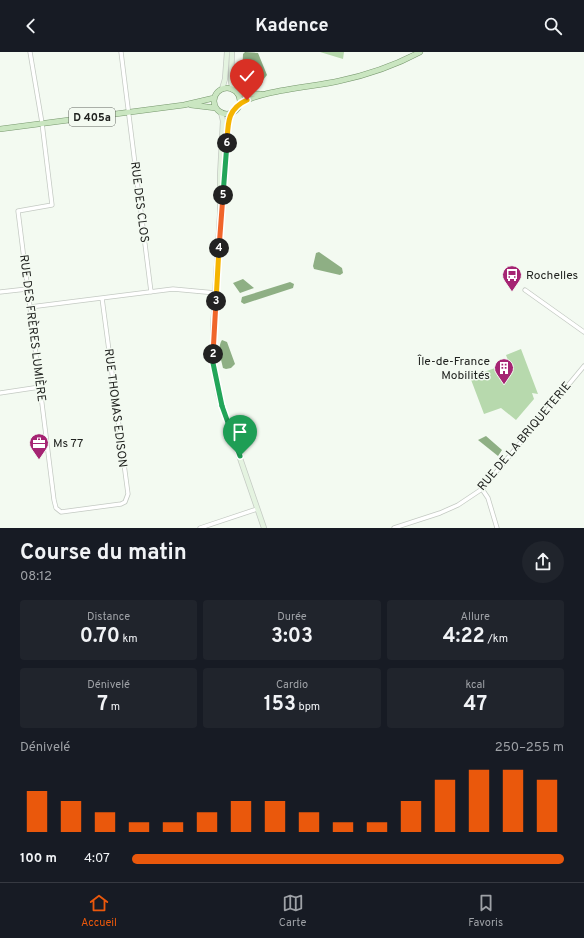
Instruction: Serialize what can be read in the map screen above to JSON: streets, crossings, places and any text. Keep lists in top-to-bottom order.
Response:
{
  "streets": {
    "main road": ["D 405a"],
    "street": [
      "RUE DES CLOS",
      "RUE DES FRÈRES LUMIÈRE",
      "RUE THOMAS EDISON",
      "RUE DE LA BRIQUETERIE"
    ]
  },
  "crossings": [
    ["D 405a", "RUE DES CLOS"],
    ["D 405a", "RUE DES FRÈRES LUMIÈRE"],
    ["RUE DES FRÈRES LUMIÈRE", "RUE THOMAS EDISON"]
  ],
  "places": {
    "bus stop": ["Rochelles"],
    "building": ["Île-de-France Mobilités"],
    "office": ["Ms 77"]
  },
  "page": {
    "header": "Kadence",
    "pins": [
      "6",
      "5",
      "4",
      "3",
      "2"
    ],
    "heading": ["Course du matin", "08:12"],
    "stats": [
      ["Distance", "0.70 km"],
      ["Durée", "3:03"],
      ["Allure", "4:22 /km"],
      ["Dénivelé", "7 m"],
      ["Cardio", "153 bpm"],
      ["kcal", "47"]
    ],
    "chart": ["Dénivelé", "250–255 m"],
    "list": [
      {
        "name": "100 m",
        "note": "4:07"
      }
    ],
    "tabs": ["Accueil", "Carte", "Favoris"]
  }
}
